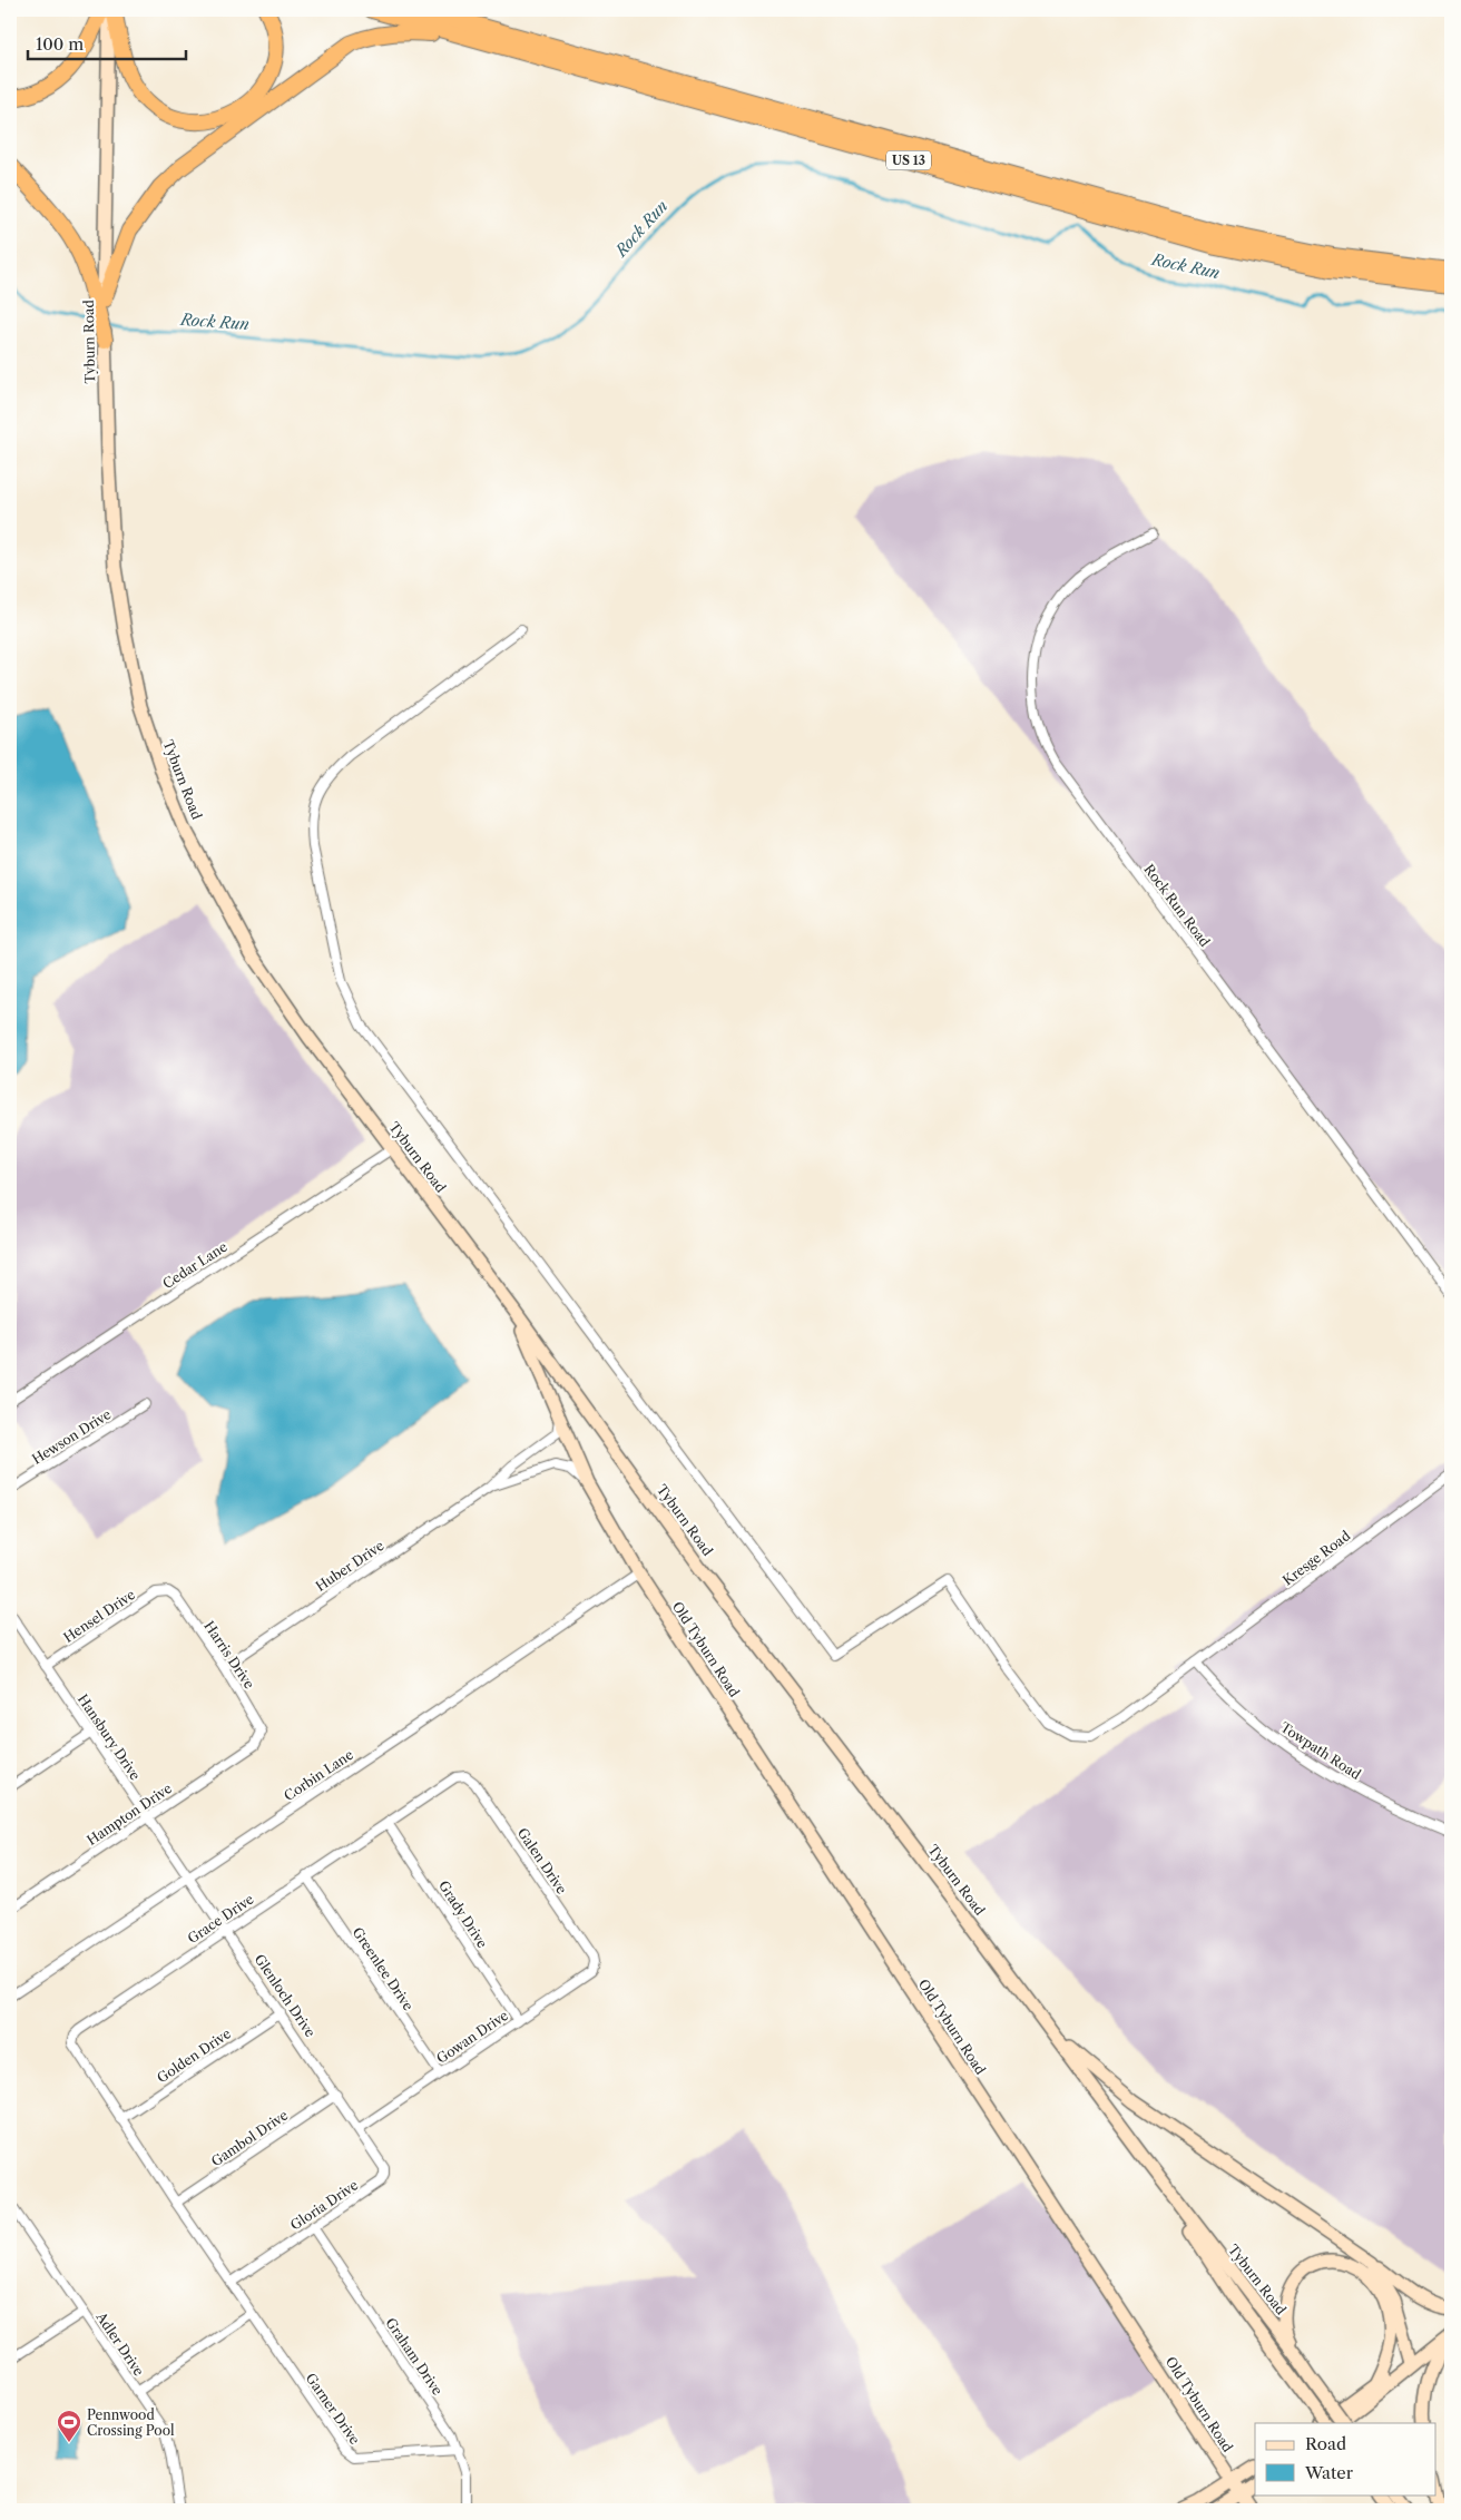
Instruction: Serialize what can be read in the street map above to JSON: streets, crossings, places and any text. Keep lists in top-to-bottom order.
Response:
{
  "streets": {
    "highway": ["US 13"],
    "main road": ["Tyburn Road", "Old Tyburn Road"],
    "street": [
      "Rock Run Road",
      "Cedar Lane",
      "Hewson Drive",
      "Kresge Road",
      "Huber Drive",
      "Hensel Drive",
      "Harris Drive",
      "Hansbury Drive",
      "Towpath Road",
      "Corbin Lane",
      "Hampton Drive",
      "Galen Drive",
      "Grady Drive",
      "Grace Drive",
      "Greenlee Drive",
      "Glenloch Drive",
      "Gowan Drive",
      "Golden Drive",
      "Gambol Drive",
      "Gloria Drive",
      "Adler Drive",
      "Graham Drive",
      "Garner Drive"
    ]
  },
  "crossings": [
    ["Tyburn Road", "Cedar Lane"],
    ["Tyburn Road", "Old Tyburn Road"],
    ["Kresge Road", "Towpath Road"],
    ["Huber Drive", "Old Tyburn Road"],
    ["Huber Drive", "Harris Drive"],
    ["Hensel Drive", "Harris Drive"],
    ["Hensel Drive", "Hansbury Drive"],
    ["Old Tyburn Road", "Corbin Lane"],
    ["Harris Drive", "Hampton Drive"],
    ["Hansbury Drive", "Corbin Lane"],
    ["Hansbury Drive", "Hampton Drive"],
    ["Hansbury Drive", "Glenloch Drive"],
    ["Corbin Lane", "Glenloch Drive"],
    ["Galen Drive", "Grace Drive"],
    ["Galen Drive", "Gowan Drive"],
    ["Grady Drive", "Grace Drive"],
    ["Grady Drive", "Gowan Drive"],
    ["Grace Drive", "Greenlee Drive"],
    ["Grace Drive", "Glenloch Drive"],
    ["Grace Drive", "Golden Drive"],
    ["Grace Drive", "Garner Drive"],
    ["Greenlee Drive", "Gowan Drive"],
    ["Glenloch Drive", "Gowan Drive"],
    ["Glenloch Drive", "Golden Drive"],
    ["Glenloch Drive", "Gambol Drive"],
    ["Glenloch Drive", "Gloria Drive"],
    ["Gowan Drive", "Gloria Drive"],
    ["Golden Drive", "Garner Drive"],
    ["Gambol Drive", "Garner Drive"],
    ["Gloria Drive", "Graham Drive"],
    ["Gloria Drive", "Garner Drive"],
    ["Graham Drive", "Garner Drive"]
  ],
  "water": ["Rock Run"],
  "places": {
    "sports": ["Pennwood Crossing Pool"]
  },
  "legend": ["Road", "Water"],
  "scale_bar": "100 m"
}
